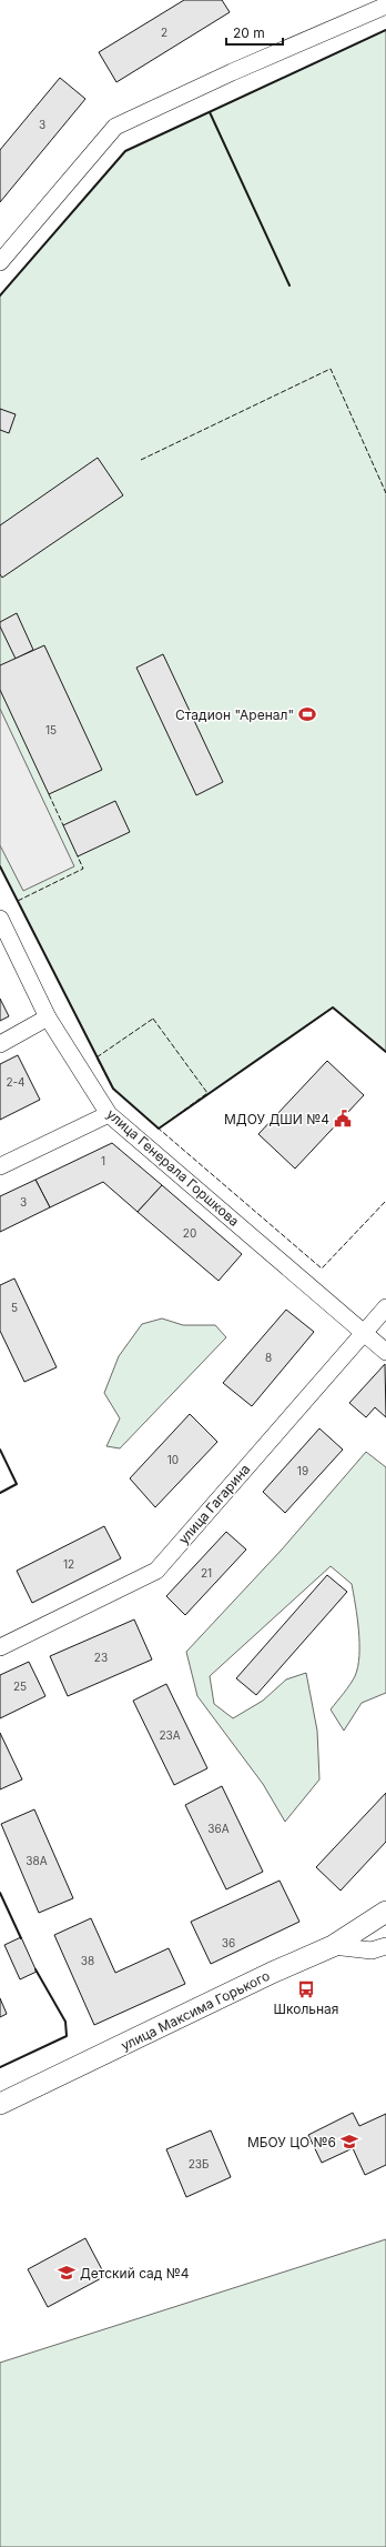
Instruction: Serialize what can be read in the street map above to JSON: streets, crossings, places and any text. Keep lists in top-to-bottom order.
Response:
{
  "streets": {
    "street": ["улица Генерала Горшкова", "улица Гагарина", "улица Максима Горького"]
  },
  "crossings": [
    ["улица Генерала Горшкова", "улица Гагарина"]
  ],
  "places": {
    "sports": ["Стадион \"Аренал\""],
    "public building": ["МДОУ ДШИ №4"],
    "bus stop": ["Школьная"],
    "school or university": ["МБОУ ЦО №6", "Детский сад №4"]
  },
  "house_numbers": [
    "2",
    "3",
    "15",
    "2-4",
    "1",
    "3",
    "20",
    "5",
    "8",
    "10",
    "19",
    "12",
    "21",
    "23",
    "25",
    "23А",
    "36А",
    "38А",
    "36",
    "38",
    "23Б"
  ],
  "scale_bar": "20 m"
}
